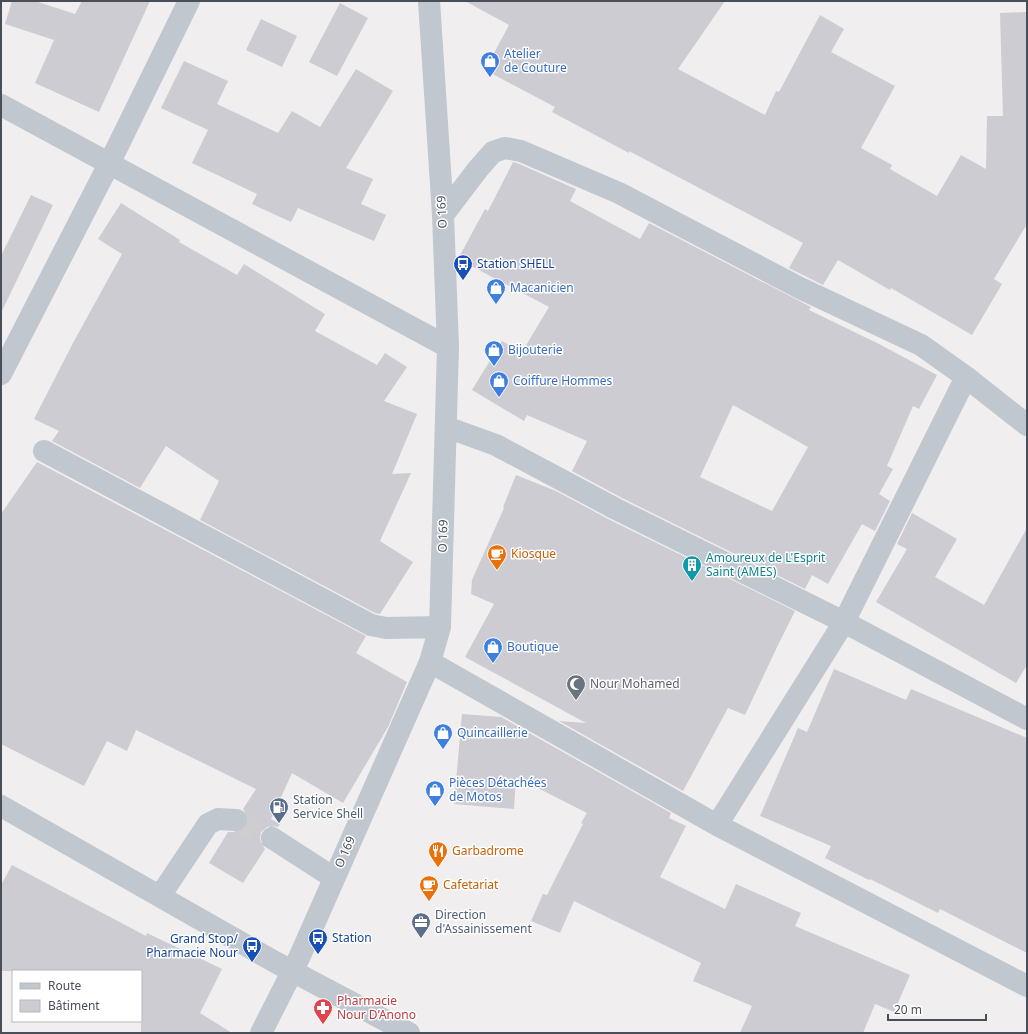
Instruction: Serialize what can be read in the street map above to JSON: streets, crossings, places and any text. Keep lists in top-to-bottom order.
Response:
{
  "streets": {
    "street": ["O 169"]
  },
  "places": {
    "shop": [
      "Atelier de Couture",
      "Macanicien",
      "Bijouterie",
      "Coiffure Hommes",
      "Boutique",
      "Quincaillerie",
      "Pièces Détachées de Motos"
    ],
    "bus stop": ["Station SHELL", "Station", "Grand Stop/ Pharmacie Nour"],
    "cafe": ["Kiosque", "Cafetariat"],
    "building": ["Amoureux de L'Esprit Saint (AMES)"],
    "mosque": ["Nour Mohamed"],
    "fuel station": ["Station Service Shell"],
    "restaurant": ["Garbadrome"],
    "office": ["Direction d'Assainissement"],
    "pharmacy": ["Pharmacie Nour D’Anono"]
  },
  "legend": ["Route", "Bâtiment"],
  "scale_bar": "20 m"
}
